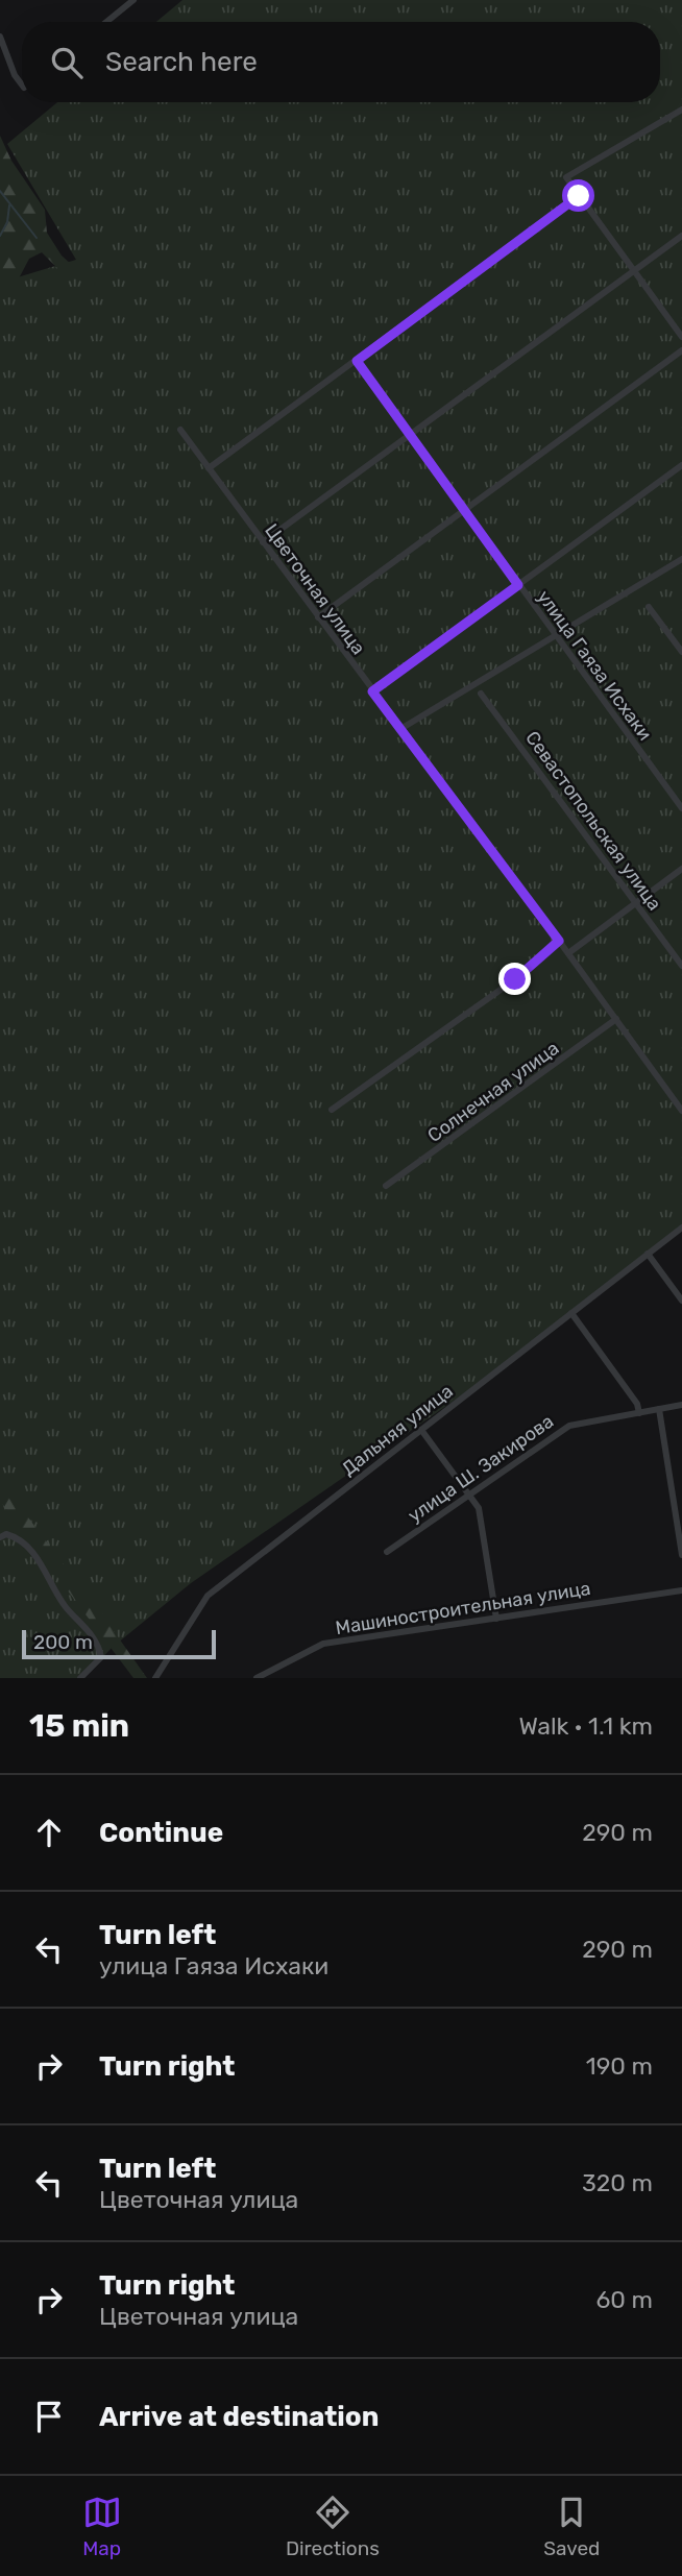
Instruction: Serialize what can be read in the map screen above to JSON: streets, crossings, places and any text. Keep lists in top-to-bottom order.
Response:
{
  "streets": {
    "street": [
      "Цветочная улица",
      "улица Гаяза Исхаки",
      "Севастопольская улица",
      "Солнечная улица",
      "Дальняя улица",
      "улица Ш. Закирова",
      "Машиностроительная улица"
    ]
  },
  "crossings": [
    ["Цветочная улица", "Солнечная улица"]
  ],
  "scale_bar": "200 m",
  "page": {
    "search": "Search here",
    "scale": "200 m",
    "heading": ["15 min", "Walk · 1.1 km"],
    "list": [
      ["Continue", "290 m"],
      ["Turn left", "улица Гаяза Исхаки", "290 m"],
      ["Turn right", "190 m"],
      ["Turn left", "Цветочная улица", "320 m"],
      ["Turn right", "Цветочная улица", "60 m"],
      "Arrive at destination"
    ],
    "nav": ["Map", "Directions", "Saved"]
  }
}
